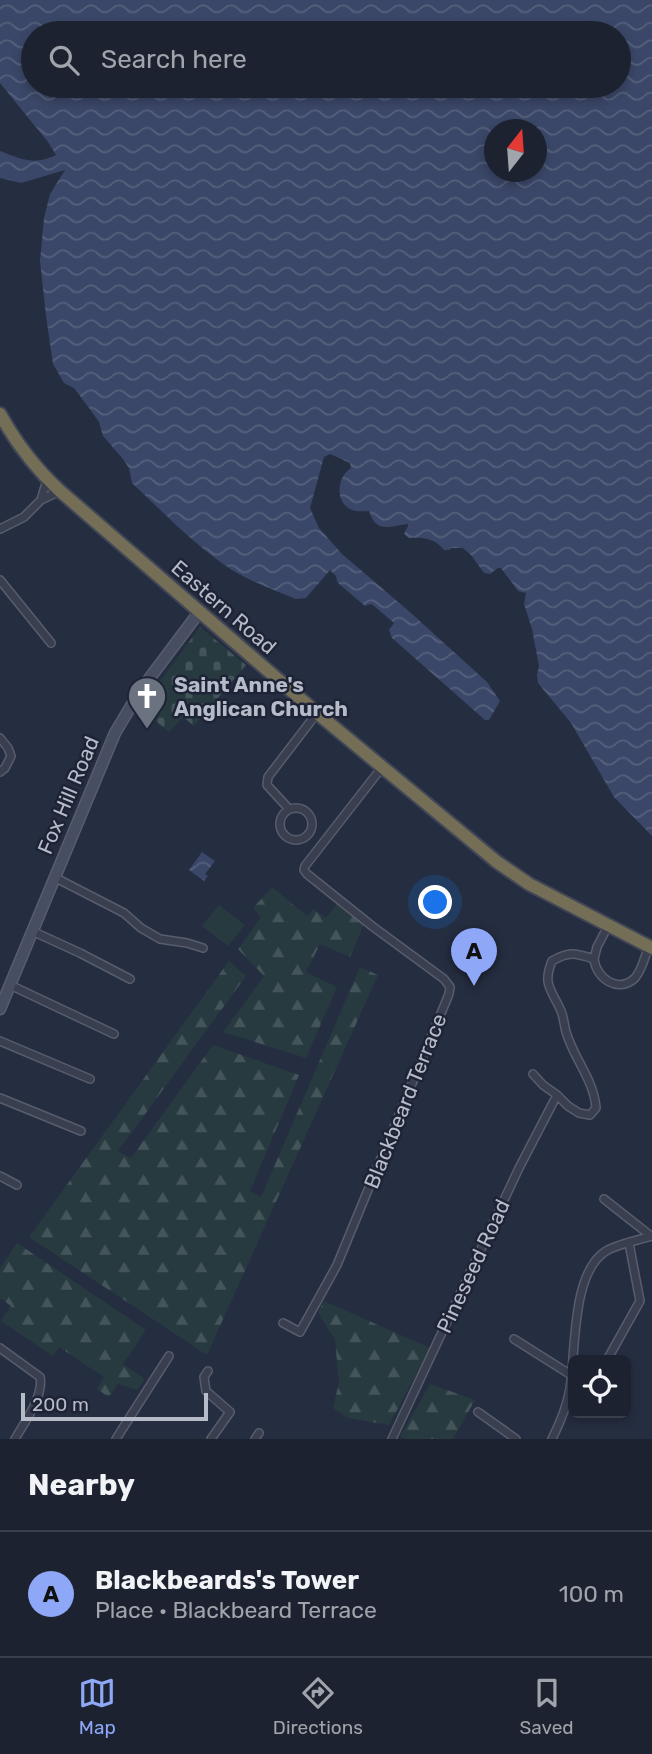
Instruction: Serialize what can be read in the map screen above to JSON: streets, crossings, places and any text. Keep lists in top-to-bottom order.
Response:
{
  "streets": {
    "highway": ["Eastern Road"],
    "main road": ["Fox Hill Road"],
    "street": ["Blackbeard Terrace", "Pineseed Road"]
  },
  "crossings": [
    ["Eastern Road", "Fox Hill Road"],
    ["Eastern Road", "Blackbeard Terrace"]
  ],
  "places": {
    "church": ["Saint Anne's Anglican Church"]
  },
  "scale_bar": "200 m",
  "north": "top",
  "page": {
    "search": "Search here",
    "pins": "A",
    "scale": "200 m",
    "heading": "Nearby",
    "list": [
      {
        "mark": "A",
        "name": "Blackbeards's Tower",
        "note": "Place · Blackbeard Terrace",
        "value": "100 m"
      }
    ],
    "nav": ["Map", "Directions", "Saved"]
  }
}
